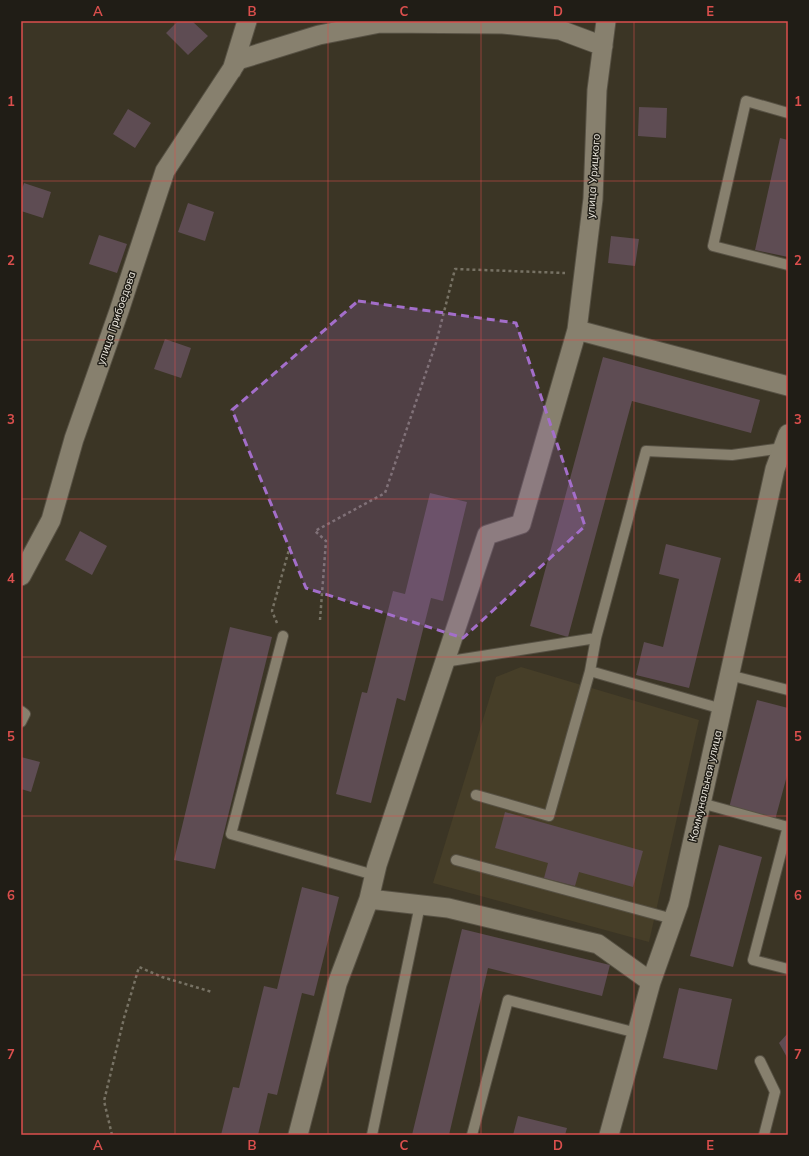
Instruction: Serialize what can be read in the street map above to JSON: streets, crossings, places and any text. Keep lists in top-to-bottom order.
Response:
{
  "streets": {
    "street": ["улица Урицкого", "улица Грибоедова", "Коммунальная улица"]
  },
  "crossings": [
    ["улица Урицкого", "улица Грибоедова"]
  ],
  "grid": {
    "columns": [
      "A",
      "B",
      "C",
      "D",
      "E"
    ],
    "rows": [
      "1",
      "2",
      "3",
      "4",
      "5",
      "6",
      "7"
    ]
  }
}
